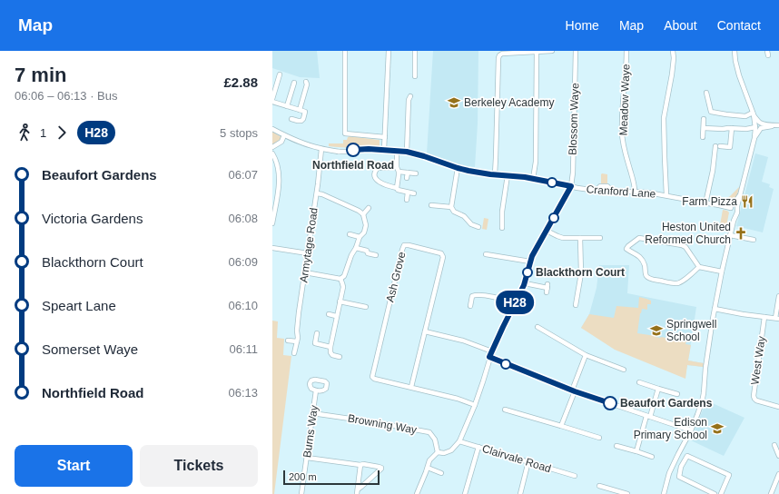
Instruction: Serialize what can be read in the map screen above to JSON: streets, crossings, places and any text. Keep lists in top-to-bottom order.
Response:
{
  "streets": {
    "street": [
      "Meadow Waye",
      "Blossom Waye",
      "Cranford Lane",
      "Armytage Road",
      "Ash Grove",
      "West Way",
      "Browning Way",
      "Burns Way",
      "Clairvale Road"
    ]
  },
  "crossings": [
    ["Meadow Waye", "Cranford Lane"],
    ["Blossom Waye", "Cranford Lane"],
    ["Cranford Lane", "Armytage Road"],
    ["Browning Way", "Burns Way"]
  ],
  "places": {
    "school or university": ["Berkeley Academy", "Springwell School", "Edison Primary School"],
    "other": ["Northfield Road", "Blackthorn Court", "Beaufort Gardens"],
    "restaurant": ["Farm Pizza"],
    "church": ["Heston United Reformed Church"]
  },
  "lines": ["bus line H28"],
  "scale_bar": "200 m",
  "page": {
    "header": "Map",
    "nav": [
      "Home",
      "Map",
      "About",
      "Contact"
    ],
    "heading": ["7 min", "06:06 – 06:13 · Bus", "£2.88"],
    "on_map": "H28",
    "legs": ["1", "H28", "5 stops"],
    "list": [
      {
        "name": "Beaufort Gardens",
        "value": "06:07"
      },
      {
        "name": "Victoria Gardens",
        "value": "06:08"
      },
      {
        "name": "Blackthorn Court",
        "value": "06:09"
      },
      {
        "name": "Speart Lane",
        "value": "06:10"
      },
      {
        "name": "Somerset Waye",
        "value": "06:11"
      },
      {
        "name": "Northfield Road",
        "value": "06:13"
      }
    ],
    "buttons": ["Start", "Tickets"],
    "scale": "200 m"
  }
}
